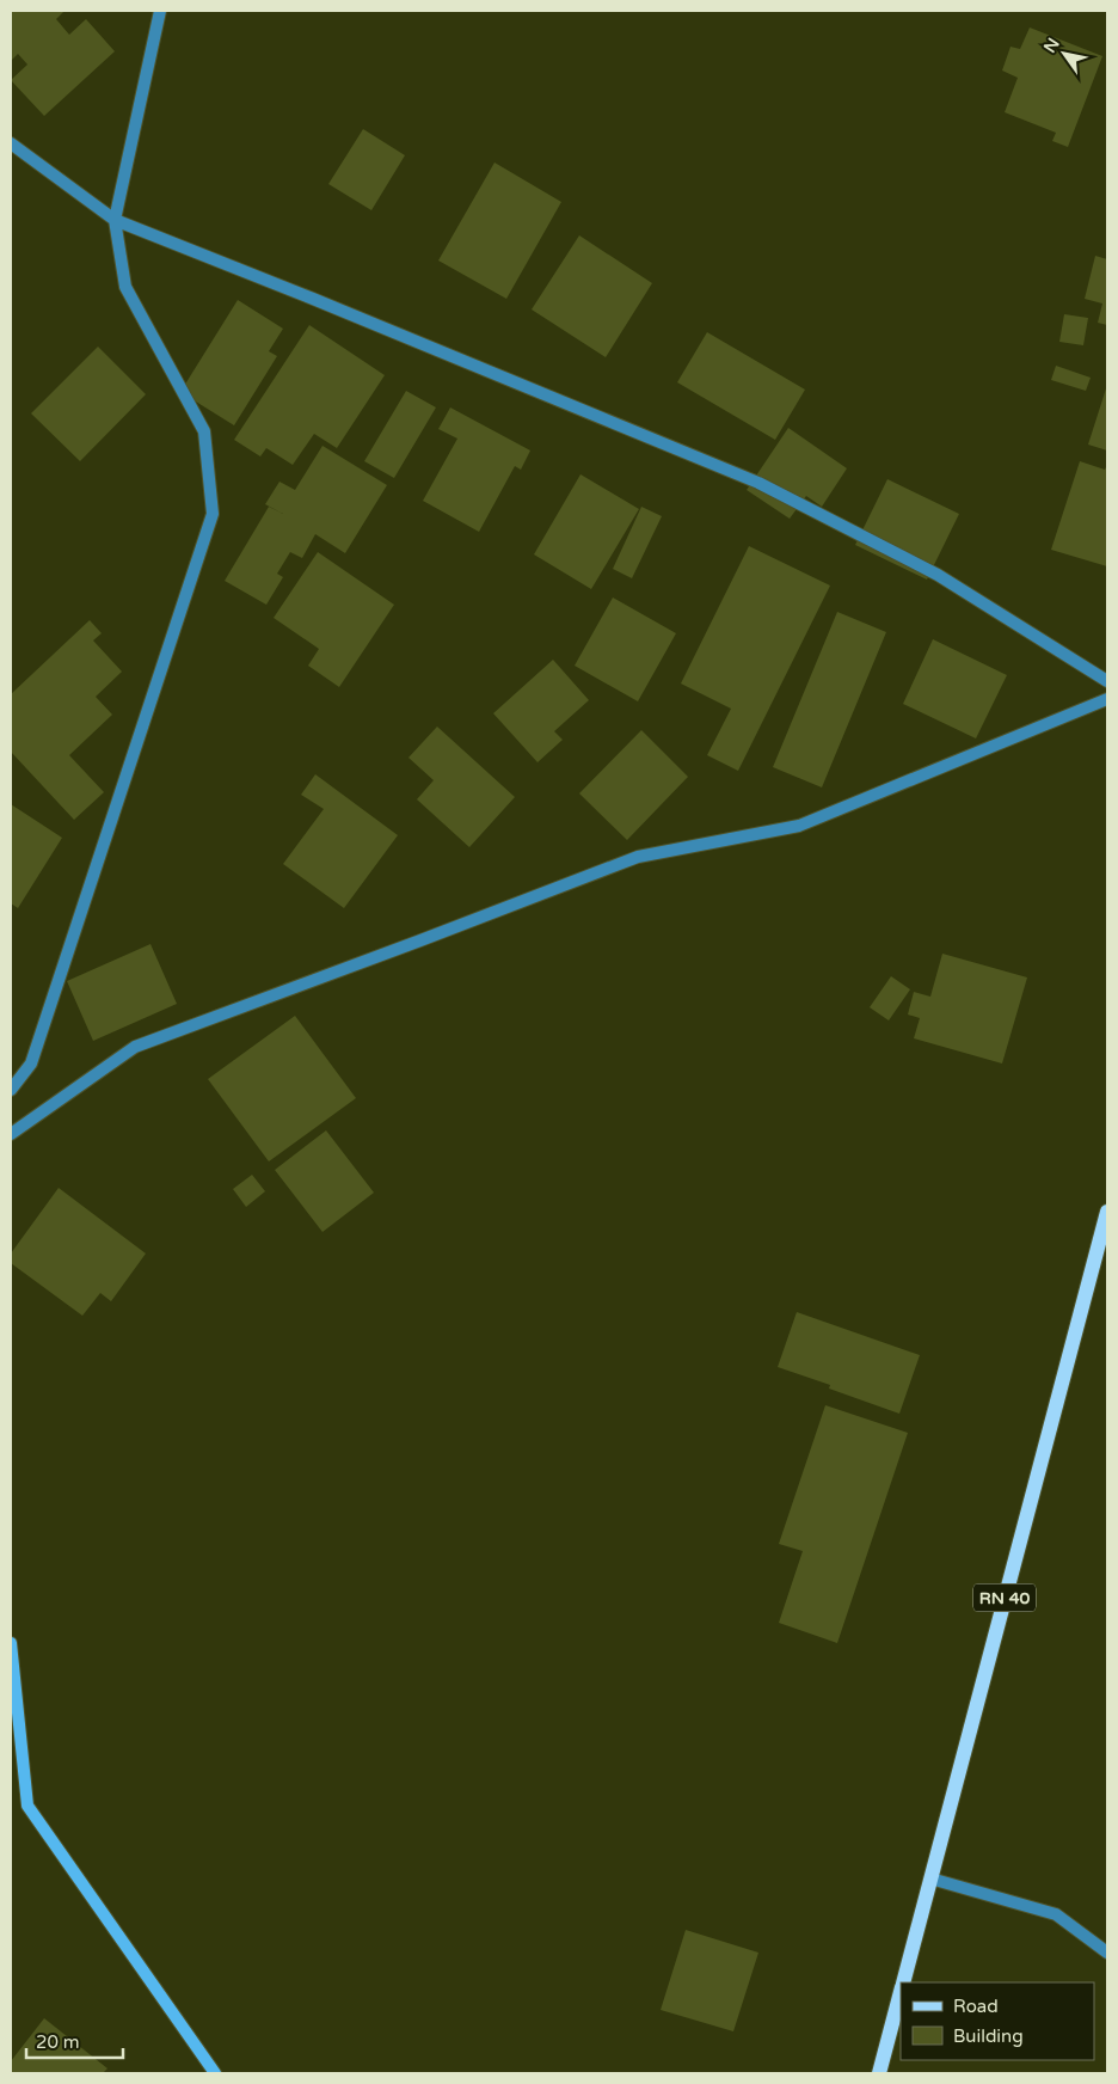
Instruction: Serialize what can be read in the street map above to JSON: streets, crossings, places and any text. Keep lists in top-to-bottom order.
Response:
{
  "streets": {
    "main road": ["RN 40"]
  },
  "legend": ["Road", "Building"],
  "scale_bar": "20 m",
  "north": "top left"
}
